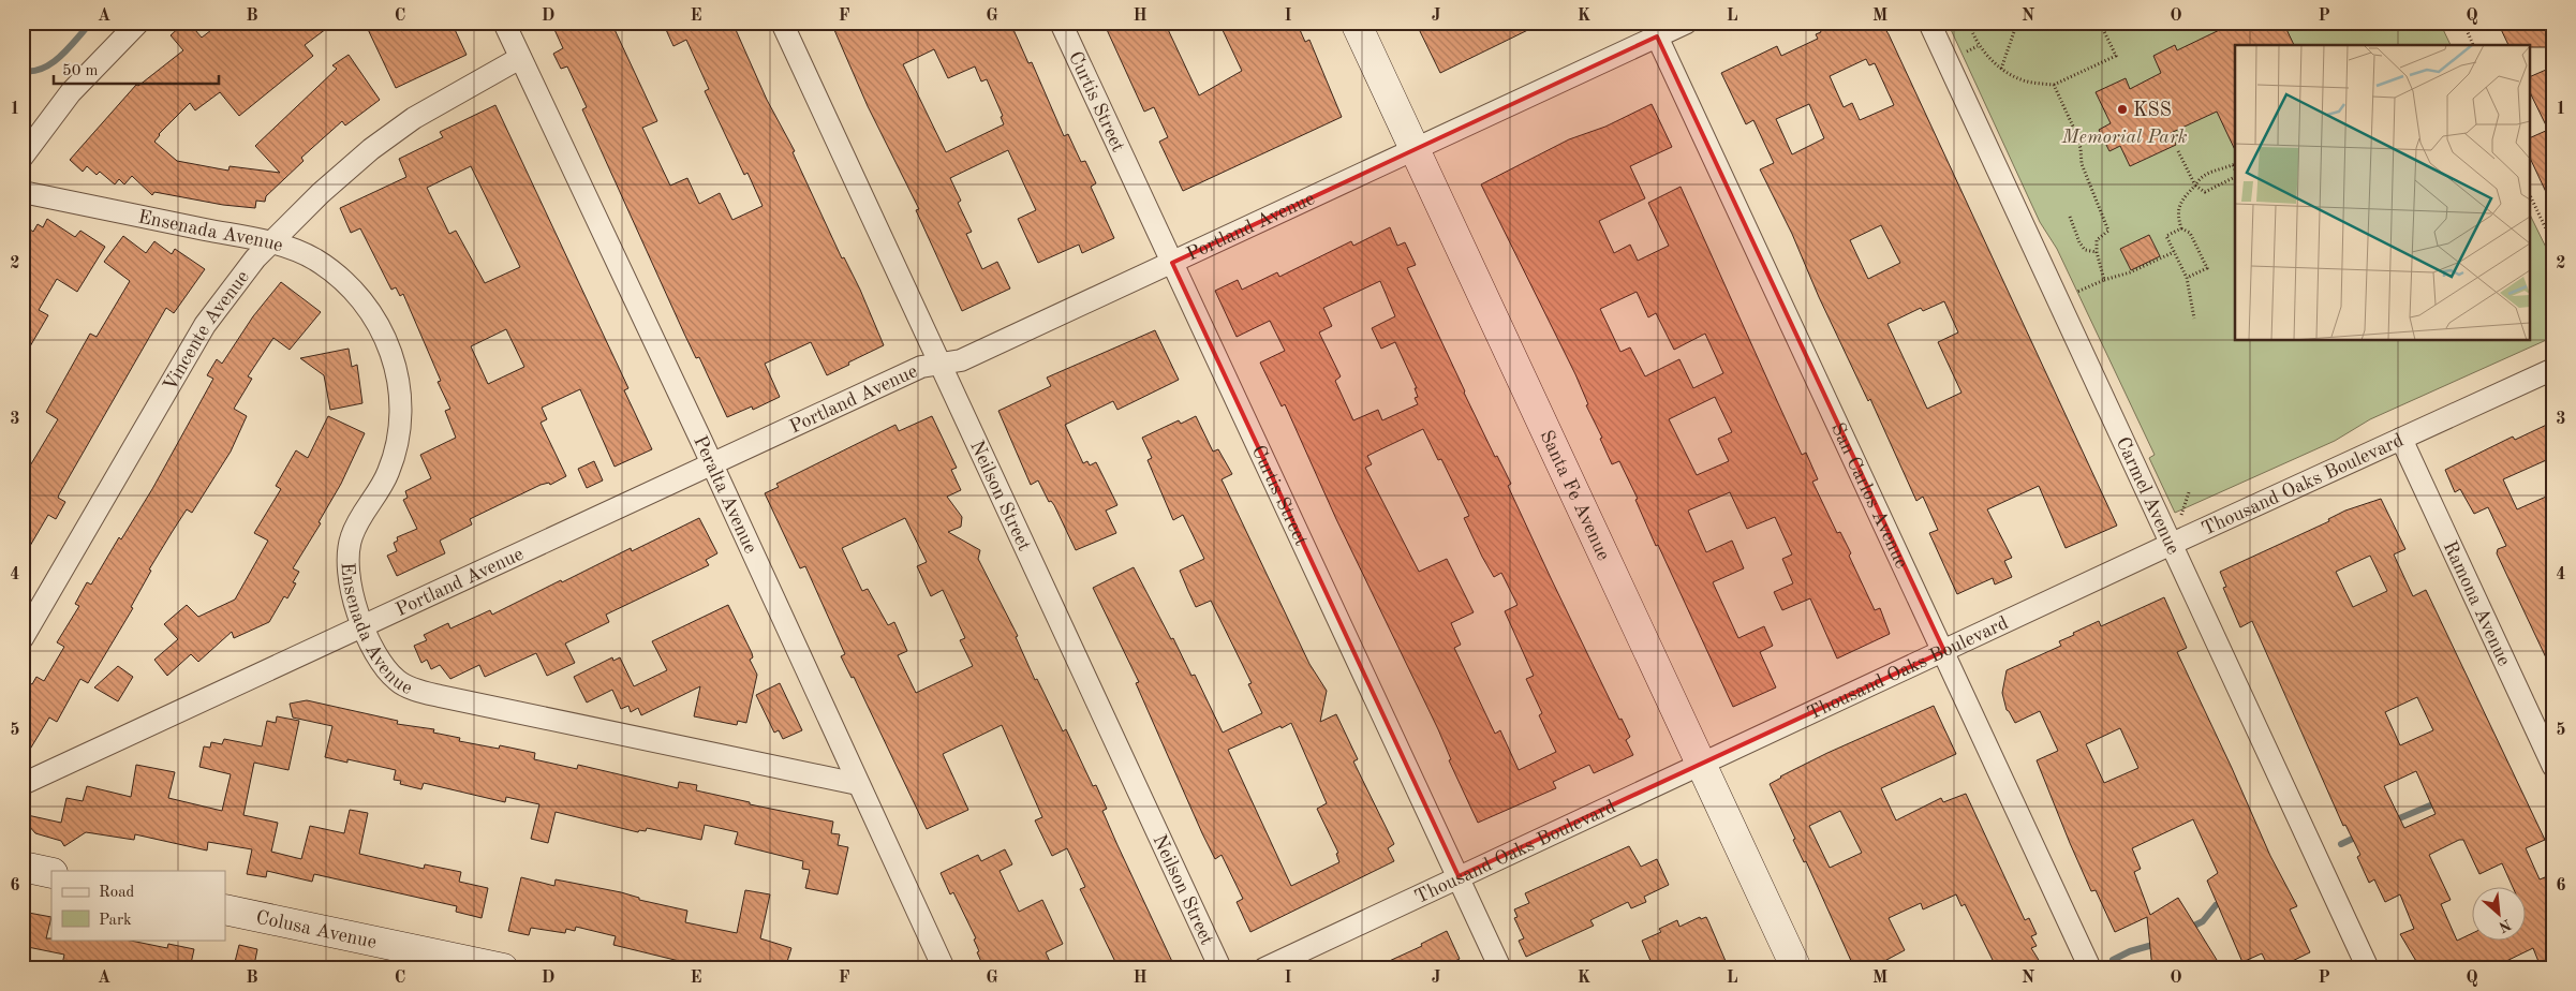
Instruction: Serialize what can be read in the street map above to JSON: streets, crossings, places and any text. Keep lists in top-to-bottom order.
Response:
{
  "streets": {
    "street": [
      "Curtis Street",
      "Portland Avenue",
      "Ensenada Avenue",
      "Vincente Avenue",
      "Thousand Oaks Boulevard",
      "Peralta Avenue",
      "Neilson Street",
      "Santa Fe Avenue",
      "San Carlos Avenue",
      "Carmel Avenue",
      "Ramona Avenue",
      "Colusa Avenue"
    ]
  },
  "crossings": [
    ["Curtis Street", "Portland Avenue"],
    ["Curtis Street", "Thousand Oaks Boulevard"],
    ["Portland Avenue", "Ensenada Avenue"],
    ["Portland Avenue", "Peralta Avenue"],
    ["Portland Avenue", "Neilson Street"],
    ["Portland Avenue", "Santa Fe Avenue"],
    ["Portland Avenue", "San Carlos Avenue"],
    ["Ensenada Avenue", "Vincente Avenue"],
    ["Ensenada Avenue", "Peralta Avenue"],
    ["Vincente Avenue", "Peralta Avenue"],
    ["Thousand Oaks Boulevard", "Santa Fe Avenue"],
    ["Thousand Oaks Boulevard", "San Carlos Avenue"],
    ["Thousand Oaks Boulevard", "Carmel Avenue"],
    ["Thousand Oaks Boulevard", "Ramona Avenue"]
  ],
  "parks": ["Memorial Park"],
  "places": ["KSS"],
  "legend": ["Road", "Park"],
  "scale_bar": "50 m",
  "north": "bottom right",
  "grid": {
    "columns": [
      "A",
      "B",
      "C",
      "D",
      "E",
      "F",
      "G",
      "H",
      "I",
      "J",
      "K",
      "L",
      "M",
      "N",
      "O",
      "P",
      "Q"
    ],
    "rows": [
      "1",
      "2",
      "3",
      "4",
      "5",
      "6"
    ]
  }
}
